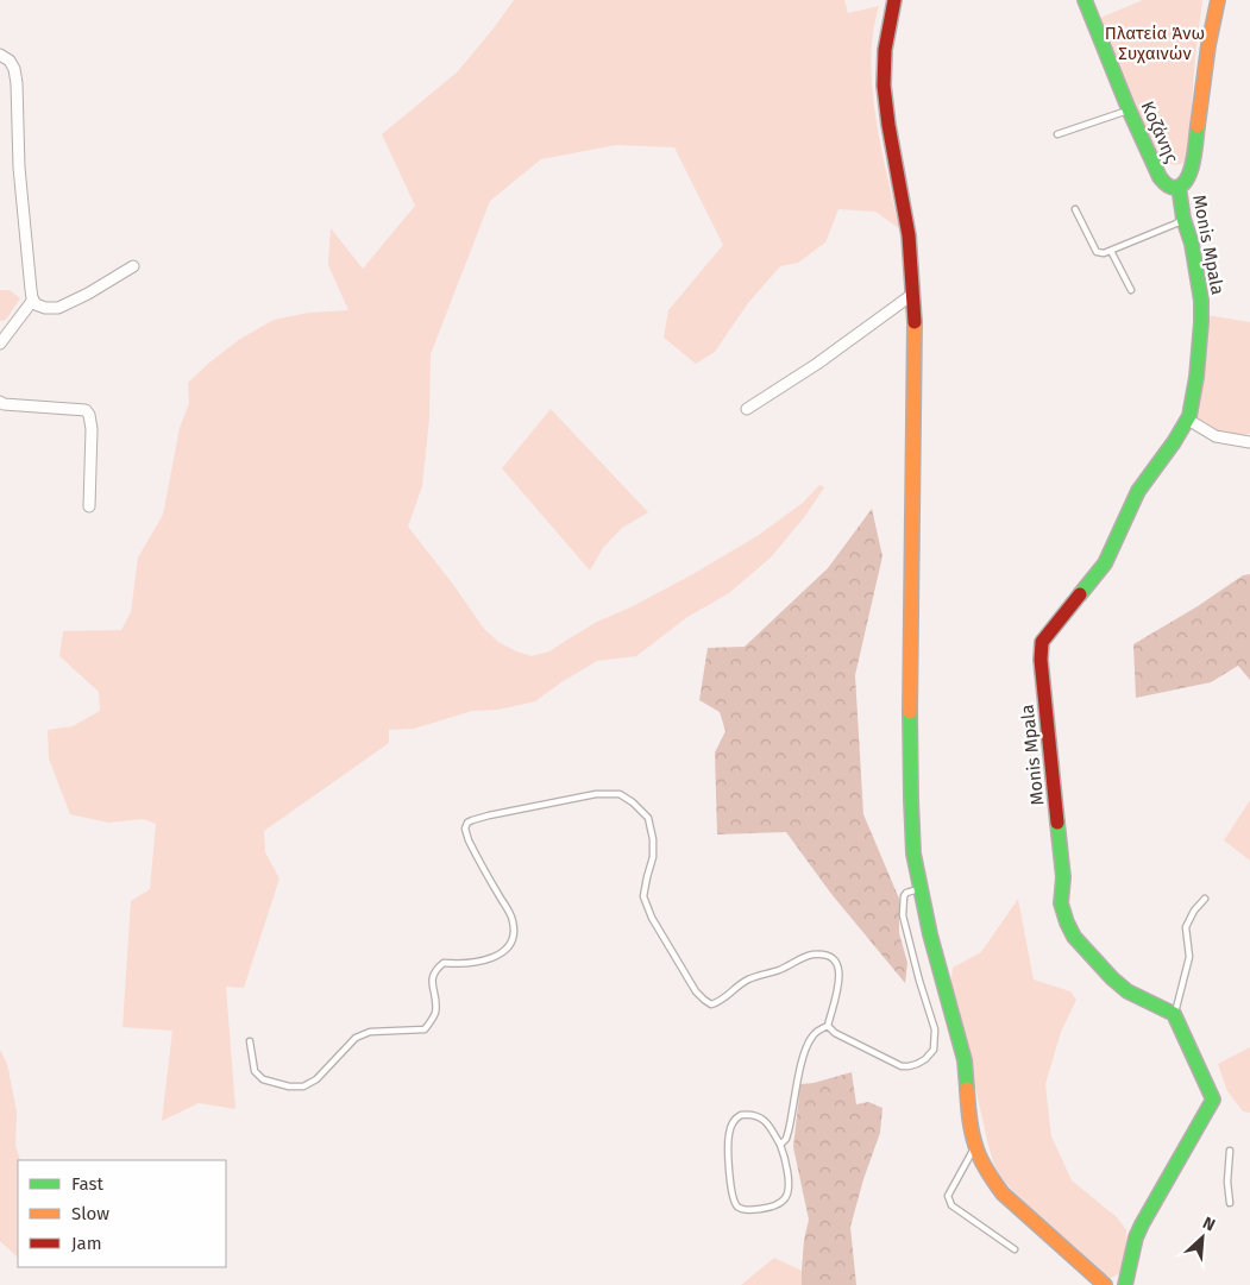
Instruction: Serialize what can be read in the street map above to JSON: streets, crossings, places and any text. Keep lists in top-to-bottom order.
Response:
{
  "streets": {
    "street": ["Κοζάνης", "Monis Mpala"]
  },
  "crossings": [
    ["Κοζάνης", "Monis Mpala"]
  ],
  "parks": ["Πλατεία Άνω Συχαινών"],
  "legend": ["Fast", "Slow", "Jam"],
  "north": "top right"
}
